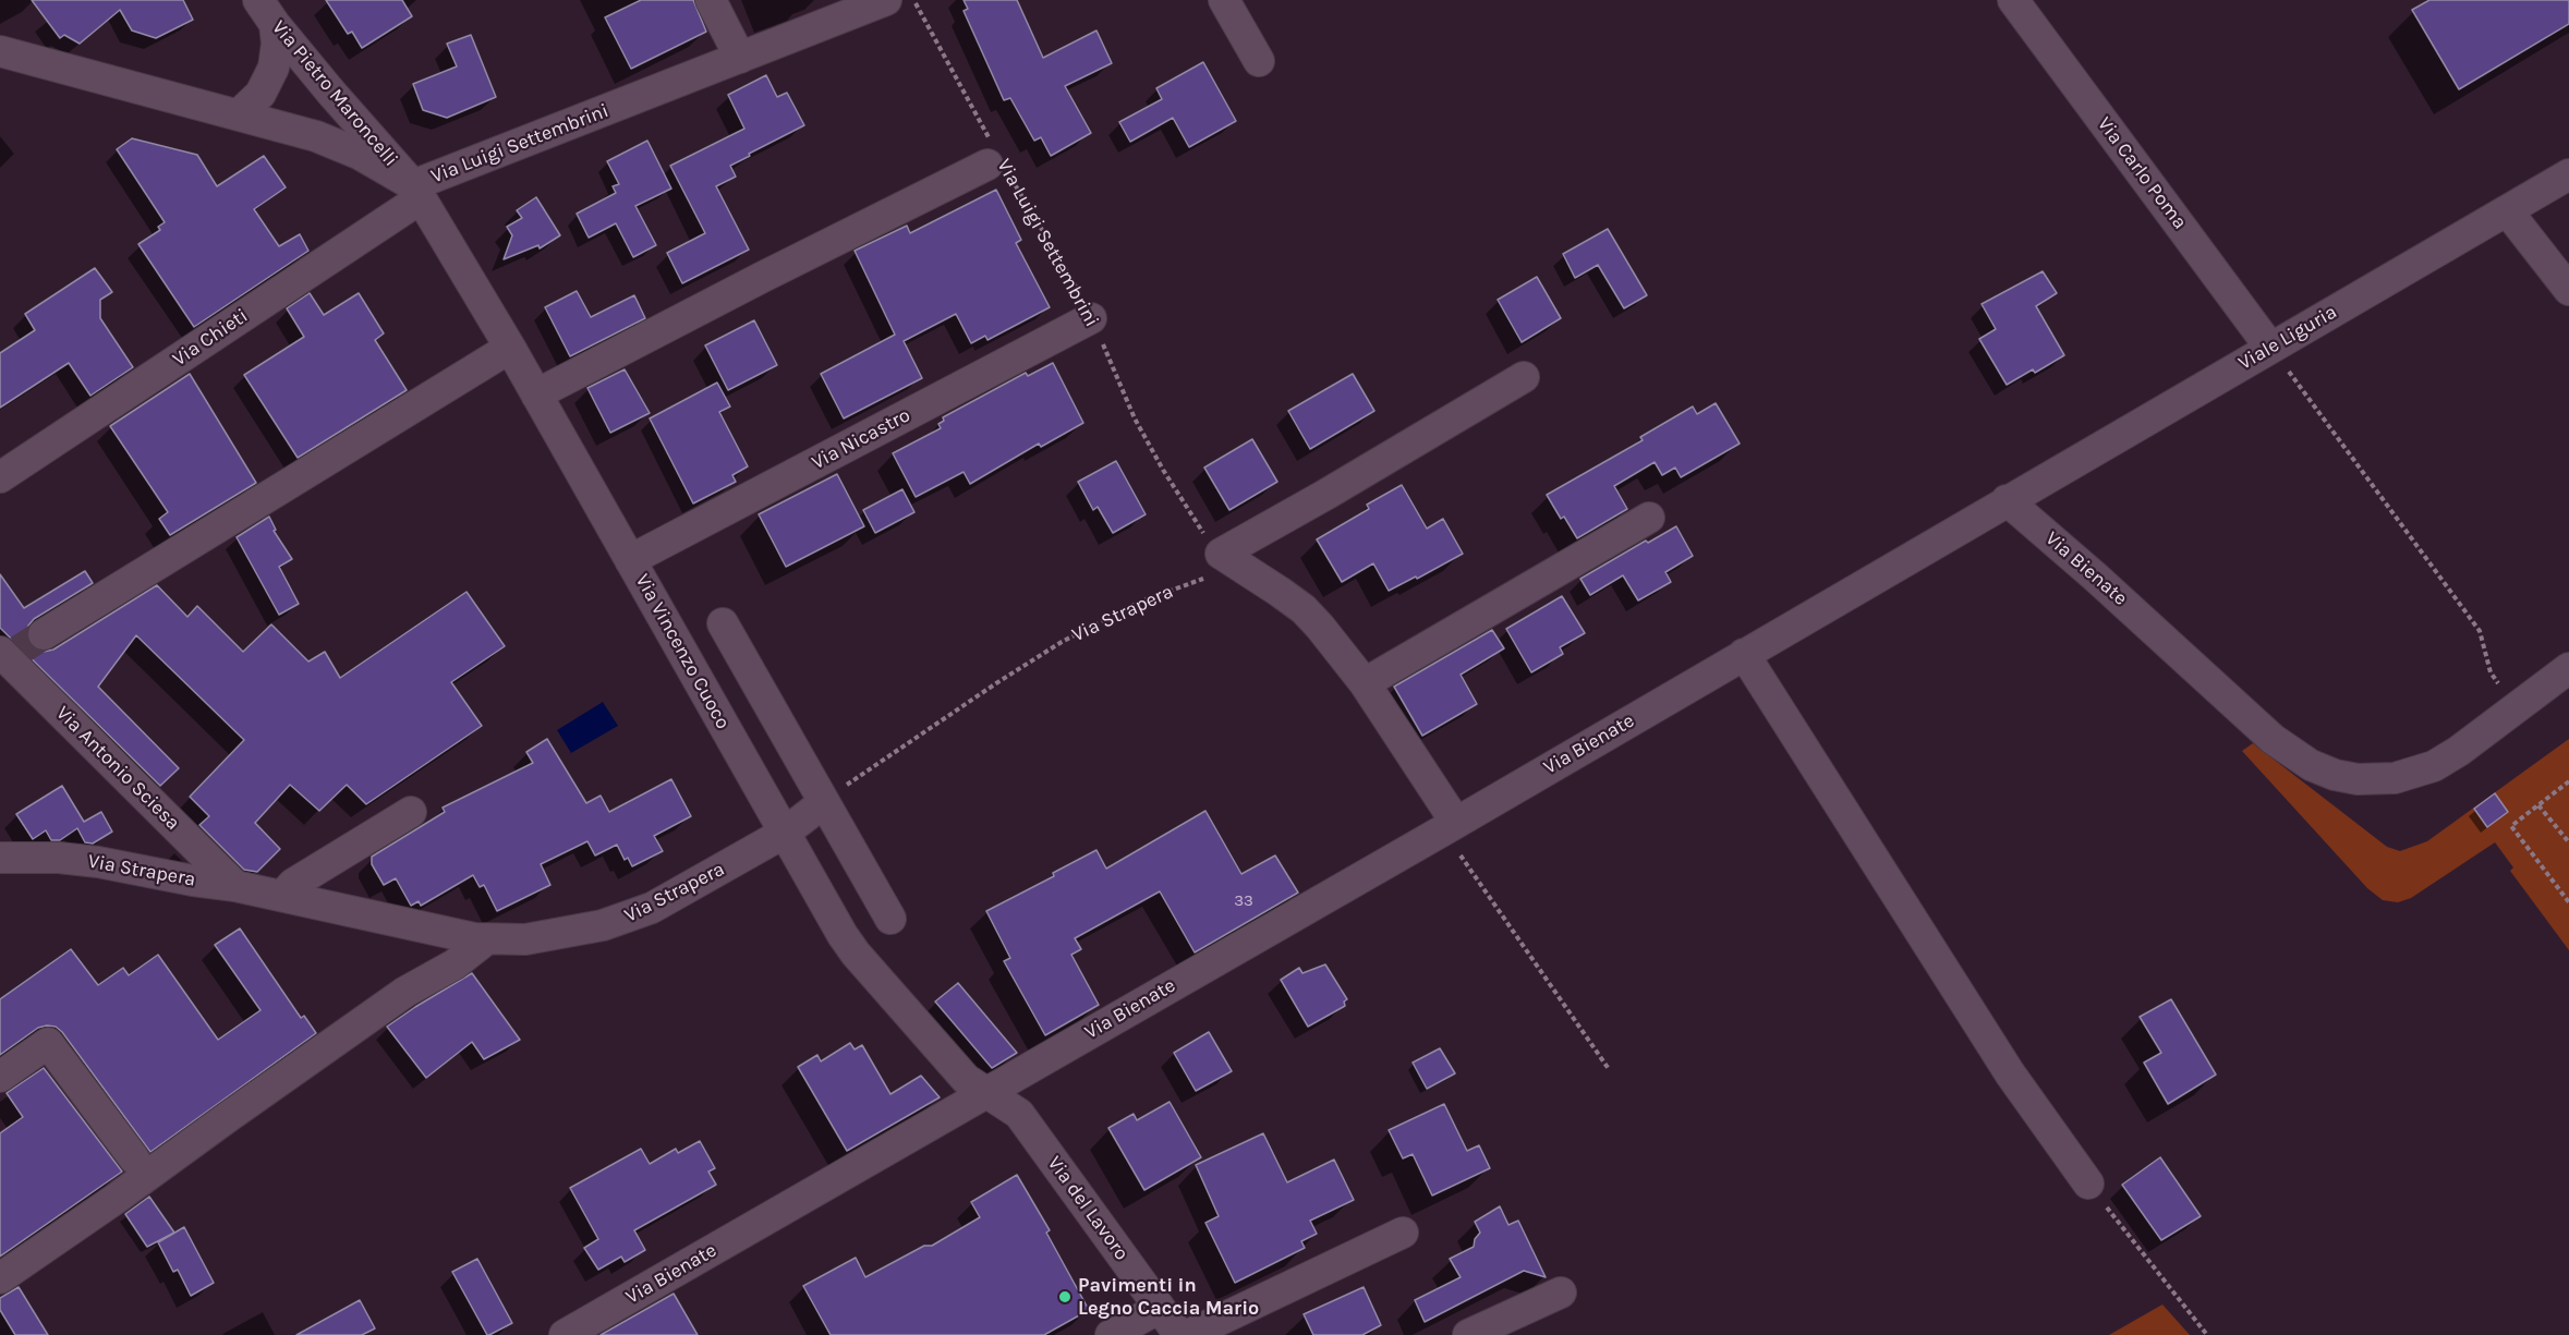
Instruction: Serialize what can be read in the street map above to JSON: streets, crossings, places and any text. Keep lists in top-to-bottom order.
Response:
{
  "streets": {
    "street": [
      "Via Pietro Maroncelli",
      "Via Luigi Settembrini",
      "Via Carlo Poma",
      "Via Chieti",
      "Viale Liguria",
      "Via Nicastro",
      "Via Bienate",
      "Via Strapera",
      "Via Vincenzo Cuoco",
      "Via Antonio Sciesa",
      "Via del Lavoro"
    ]
  },
  "crossings": [
    ["Via Pietro Maroncelli", "Via Luigi Settembrini"],
    ["Via Pietro Maroncelli", "Via Chieti"],
    ["Via Pietro Maroncelli", "Via Vincenzo Cuoco"],
    ["Via Luigi Settembrini", "Via Chieti"],
    ["Via Luigi Settembrini", "Via Nicastro"],
    ["Via Luigi Settembrini", "Via Strapera"],
    ["Via Luigi Settembrini", "Via Vincenzo Cuoco"],
    ["Via Carlo Poma", "Viale Liguria"],
    ["Via Chieti", "Via Vincenzo Cuoco"],
    ["Viale Liguria", "Via Bienate"],
    ["Via Nicastro", "Via Vincenzo Cuoco"],
    ["Via Bienate", "Via Vincenzo Cuoco"],
    ["Via Bienate", "Via del Lavoro"],
    ["Via Strapera", "Via Vincenzo Cuoco"],
    ["Via Strapera", "Via Antonio Sciesa"],
    ["Via Vincenzo Cuoco", "Via del Lavoro"]
  ],
  "places": ["Pavimenti in Legno Caccia Mario"],
  "house_numbers": ["33"]
}
